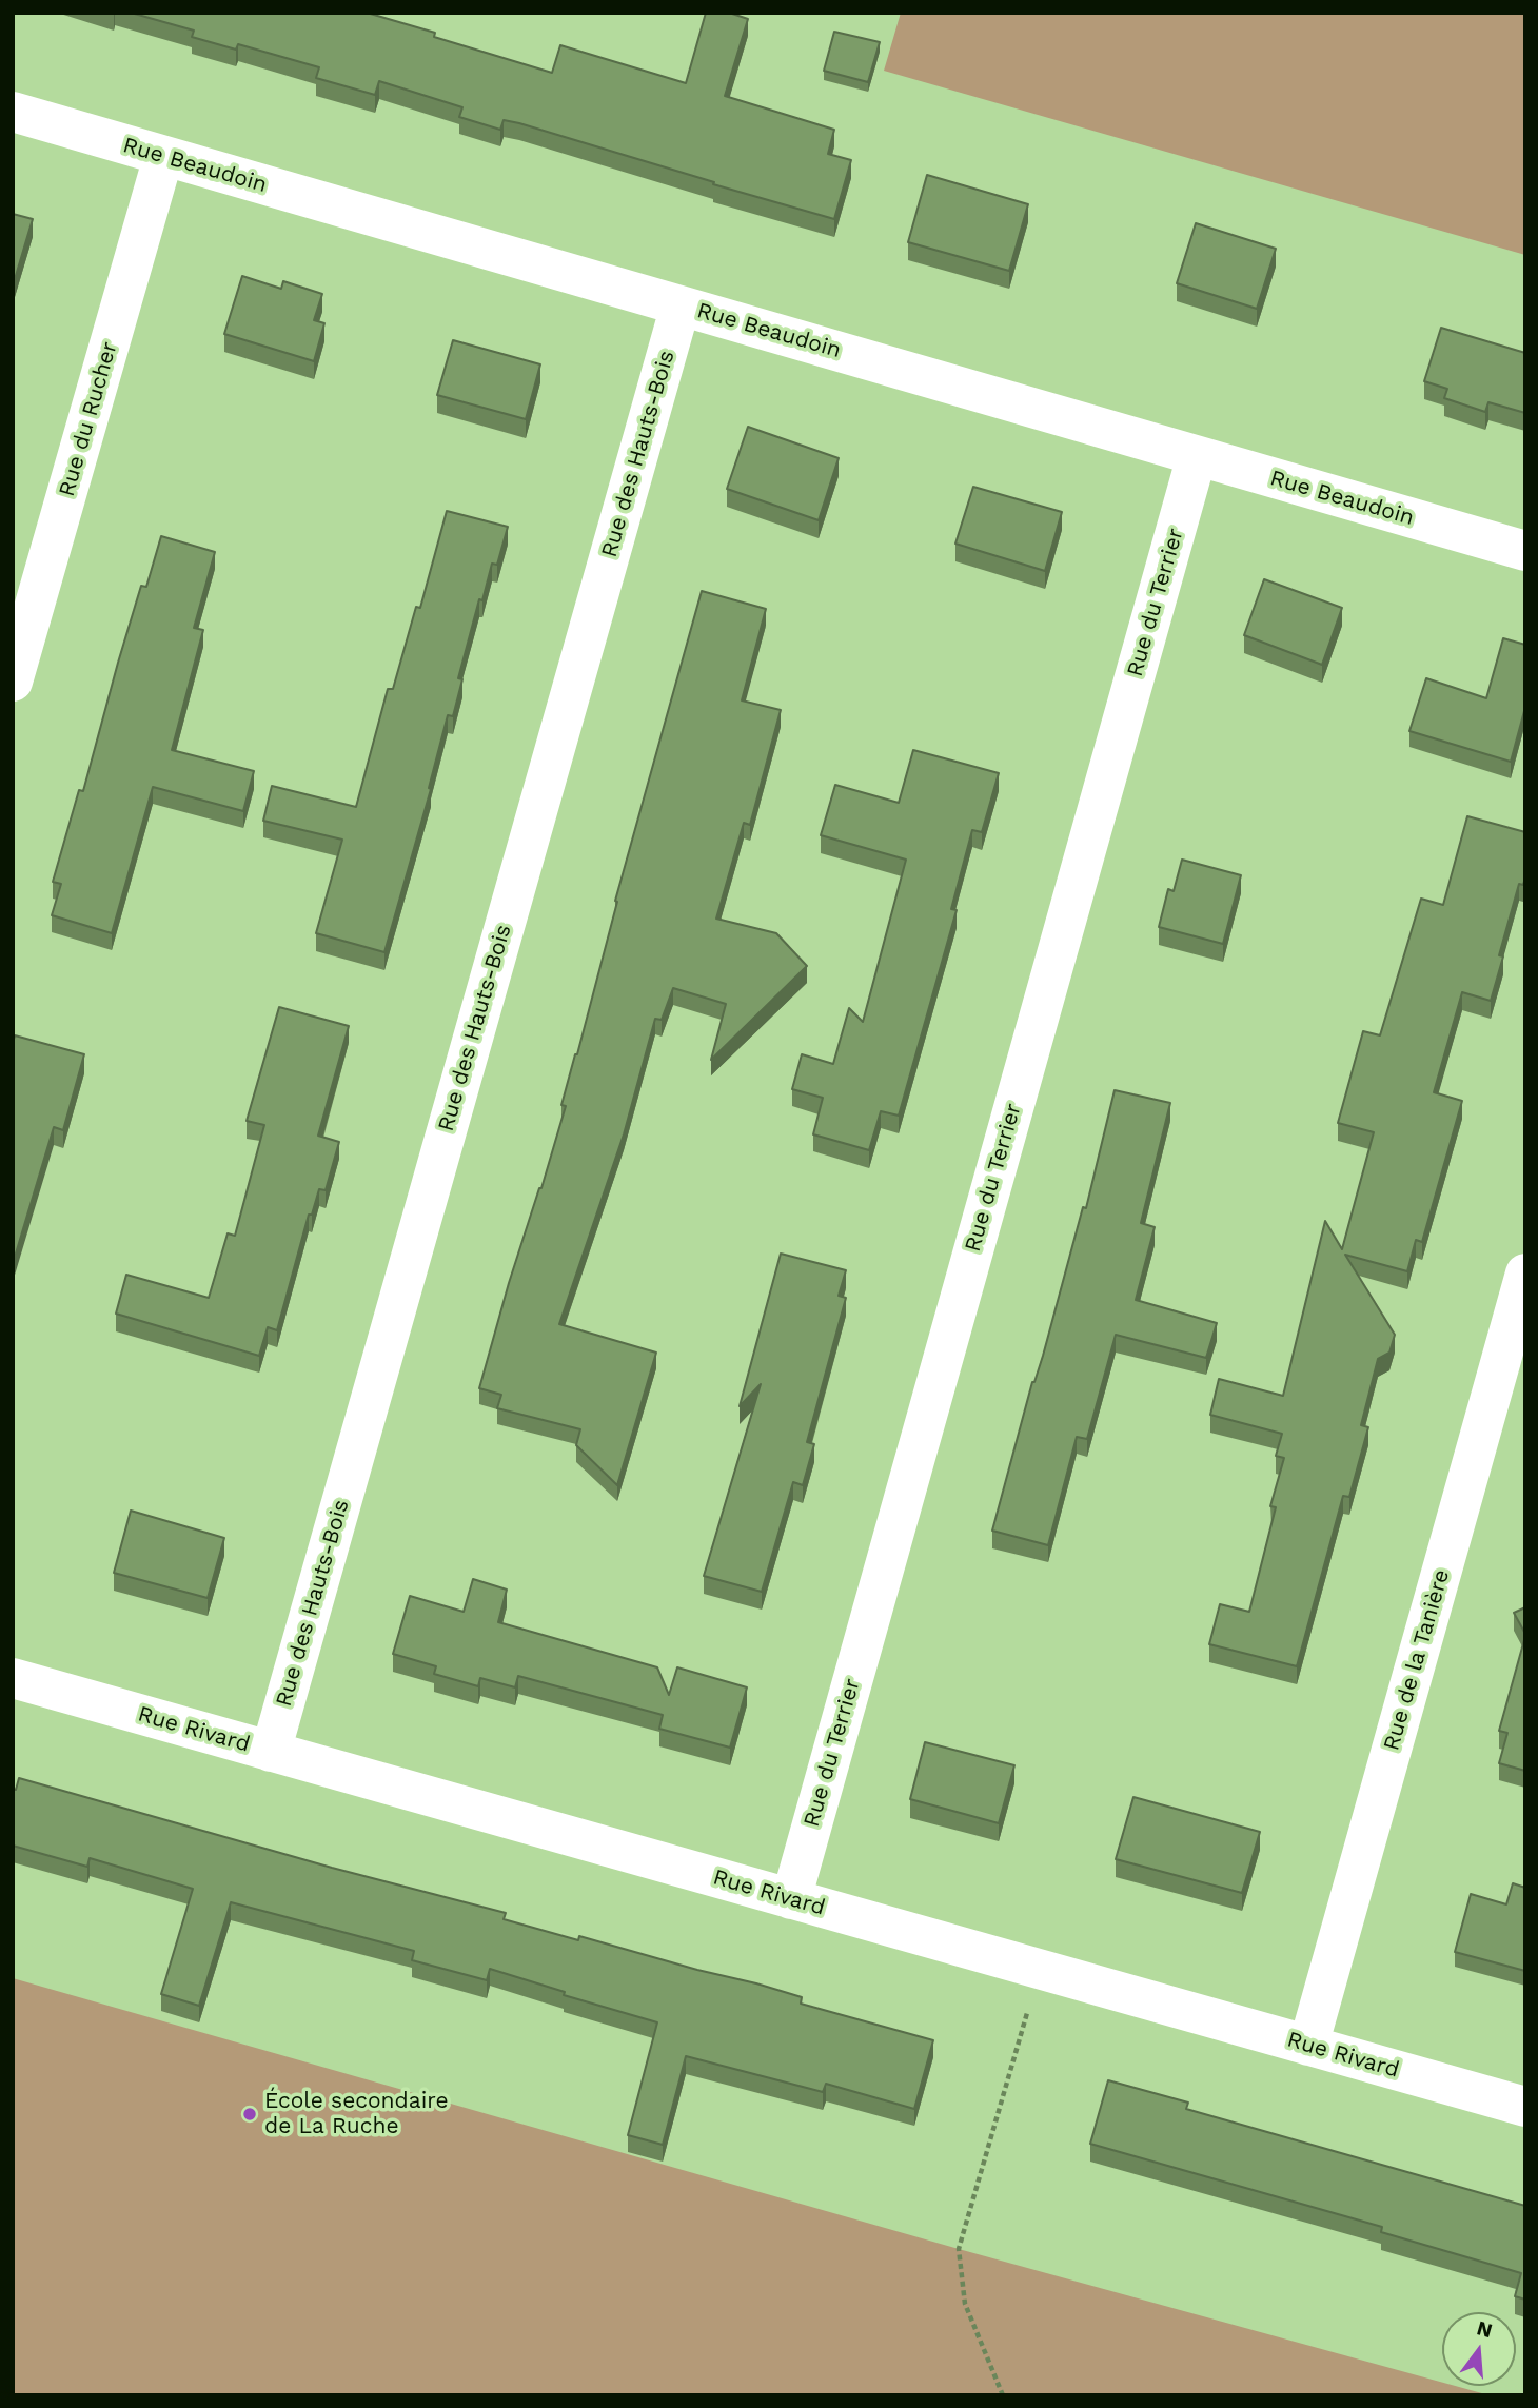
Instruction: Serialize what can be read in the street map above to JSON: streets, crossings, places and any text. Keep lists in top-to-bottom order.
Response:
{
  "streets": {
    "street": [
      "Rue Beaudoin",
      "Rue du Rucher",
      "Rue des Hauts-Bois",
      "Rue du Terrier",
      "Rue de la Tanière",
      "Rue Rivard"
    ]
  },
  "crossings": [
    ["Rue Beaudoin", "Rue du Rucher"],
    ["Rue Beaudoin", "Rue des Hauts-Bois"],
    ["Rue Beaudoin", "Rue du Terrier"],
    ["Rue des Hauts-Bois", "Rue Rivard"],
    ["Rue du Terrier", "Rue Rivard"],
    ["Rue de la Tanière", "Rue Rivard"]
  ],
  "places": ["École secondaire de La Ruche"],
  "north": "top"
}
